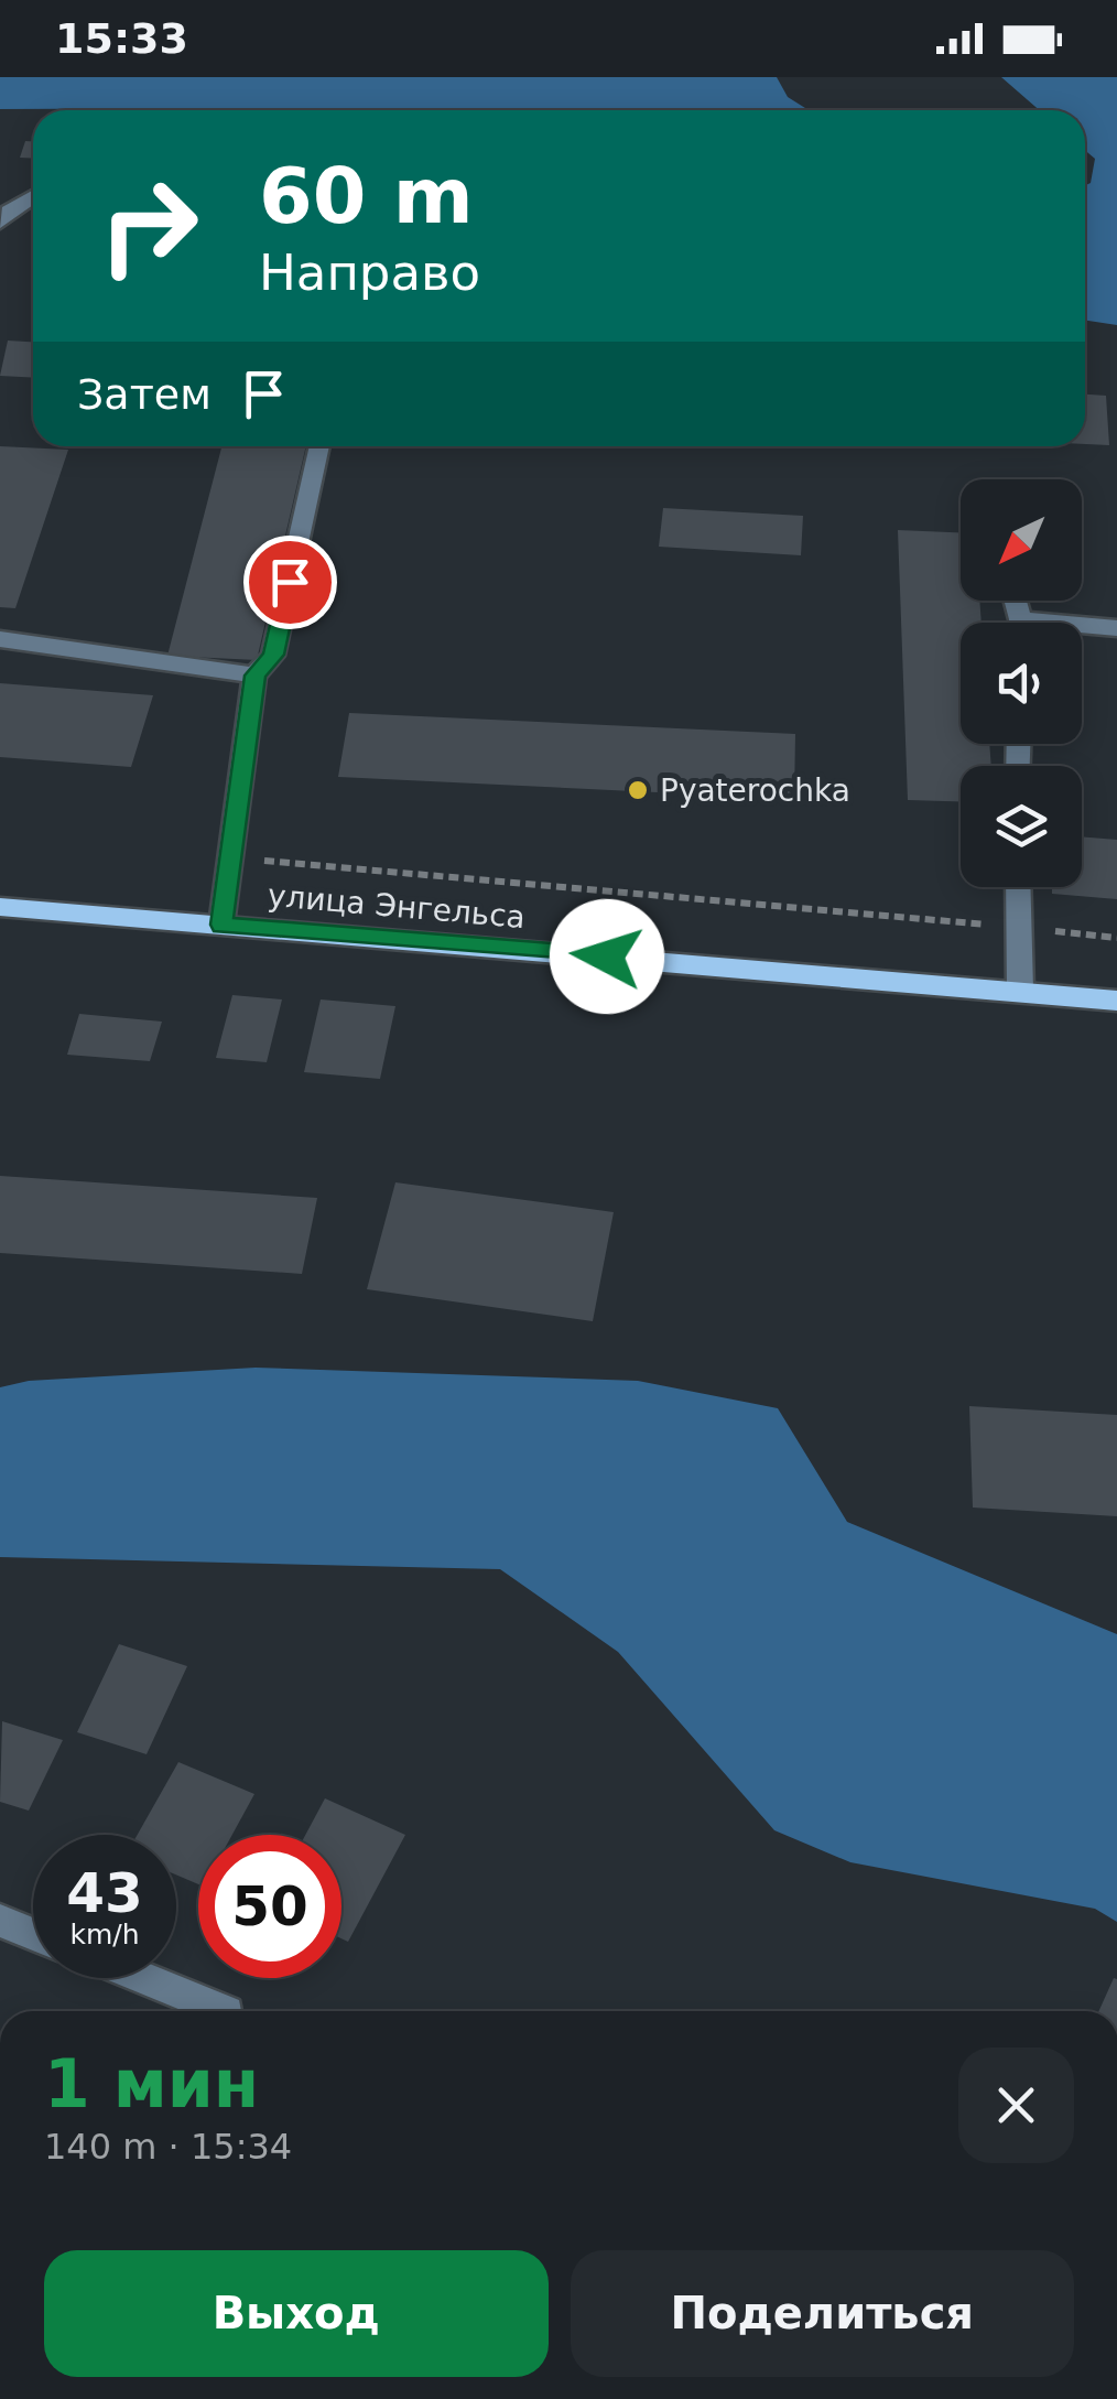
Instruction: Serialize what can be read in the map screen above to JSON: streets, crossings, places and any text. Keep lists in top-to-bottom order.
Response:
{
  "streets": {
    "main road": ["улица Энгельса"]
  },
  "places": ["Pyaterochka"],
  "north": "bottom left",
  "page": {
    "status": "15:33",
    "turn": ["60 m", "Направо"],
    "then": "Затем",
    "speed": "43 km/h",
    "limit": "50",
    "heading": ["1 мин", "140 m · 15:34"],
    "buttons": ["Выход", "Поделиться"]
  }
}
